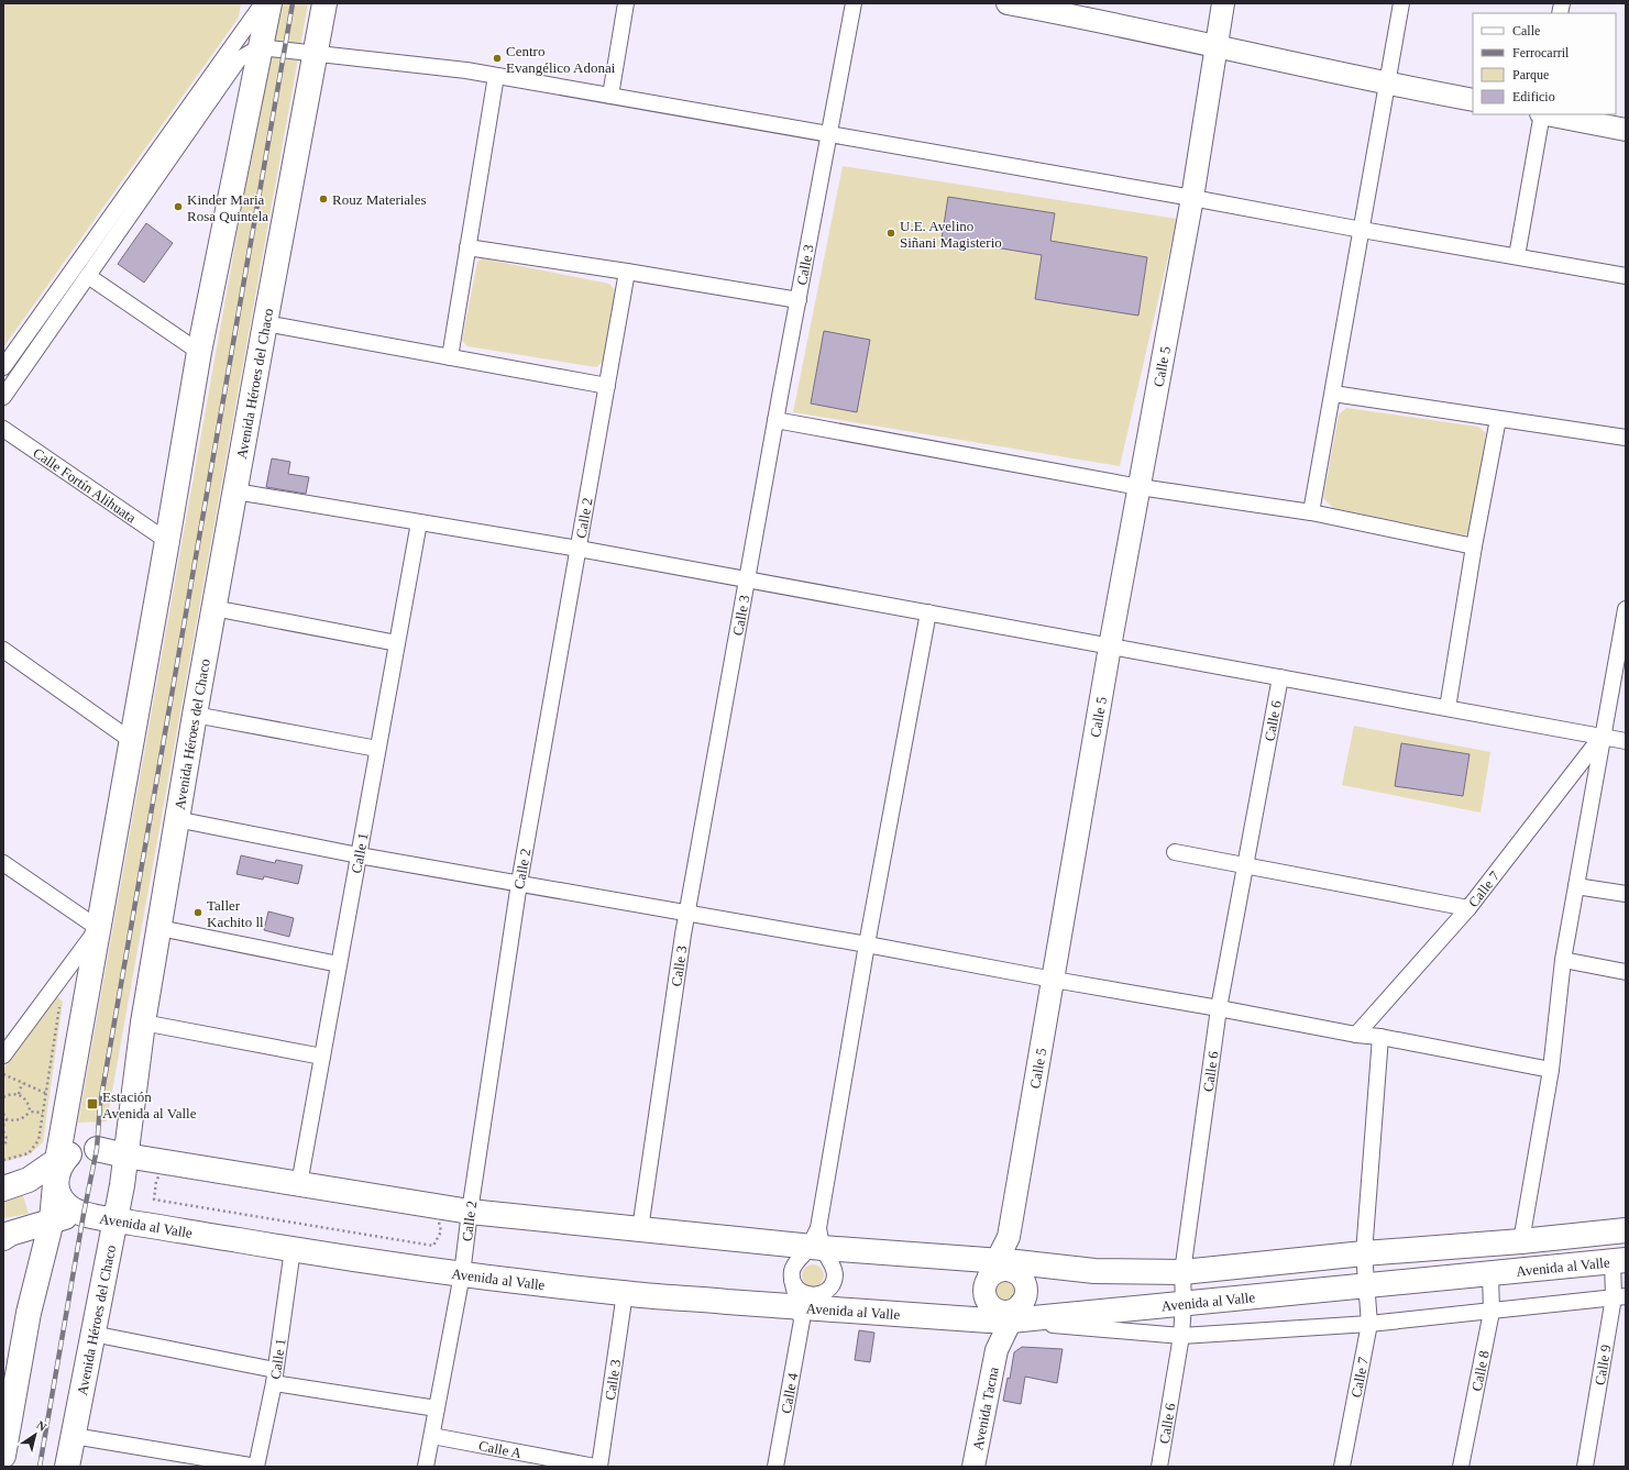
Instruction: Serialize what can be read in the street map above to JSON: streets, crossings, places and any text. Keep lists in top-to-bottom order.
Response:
{
  "streets": {
    "main road": [
      "Calle 5",
      "Avenida Héroes del Chaco",
      "Avenida al Valle",
      "Avenida Tacna"
    ],
    "street": [
      "Calle 3",
      "Calle Fortín Alihuata",
      "Calle 2",
      "Calle 6",
      "Calle 1",
      "Calle 7",
      "Calle 9",
      "Calle 8",
      "Calle 4",
      "Calle A"
    ]
  },
  "crossings": [
    ["Calle 3", "Avenida al Valle"],
    ["Calle 5", "Avenida al Valle"],
    ["Calle 5", "Avenida Tacna"],
    ["Avenida Héroes del Chaco", "Avenida al Valle"],
    ["Calle 2", "Avenida al Valle"],
    ["Calle 2", "Calle A"],
    ["Calle 6", "Avenida al Valle"],
    ["Calle 1", "Avenida al Valle"],
    ["Calle 7", "Avenida al Valle"],
    ["Avenida al Valle", "Calle 9"],
    ["Avenida al Valle", "Calle 8"],
    ["Avenida al Valle", "Calle 4"],
    ["Avenida al Valle", "Avenida Tacna"]
  ],
  "places": {
    "other": [
      "Centro Evangélico Adonai",
      "Rouz Materiales",
      "Kinder Maria Rosa Quintela",
      "U.E. Avelino Siñani Magisterio",
      "Taller Kachito ll"
    ],
    "transit": ["Estación Avenida al Valle"]
  },
  "legend": [
    "Calle",
    "Ferrocarril",
    "Parque",
    "Edificio"
  ],
  "north": "top right"
}
